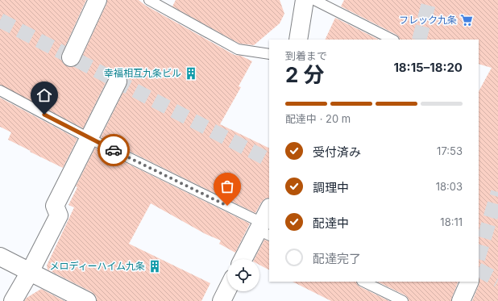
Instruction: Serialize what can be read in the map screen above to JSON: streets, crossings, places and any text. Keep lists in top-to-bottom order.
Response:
{
  "places": {
    "supermarket": ["フレック九条"],
    "building": ["幸福相互九条ビル", "メロディーハイム九条"]
  },
  "page": {
    "heading": ["2 分", "到着まで", "18:15–18:20"],
    "bar": "配達中 · 20 m",
    "list": [
      ["受付済み", "17:53"],
      ["調理中", "18:03"],
      ["配達中", "18:11"],
      "配達完了"
    ]
  }
}
